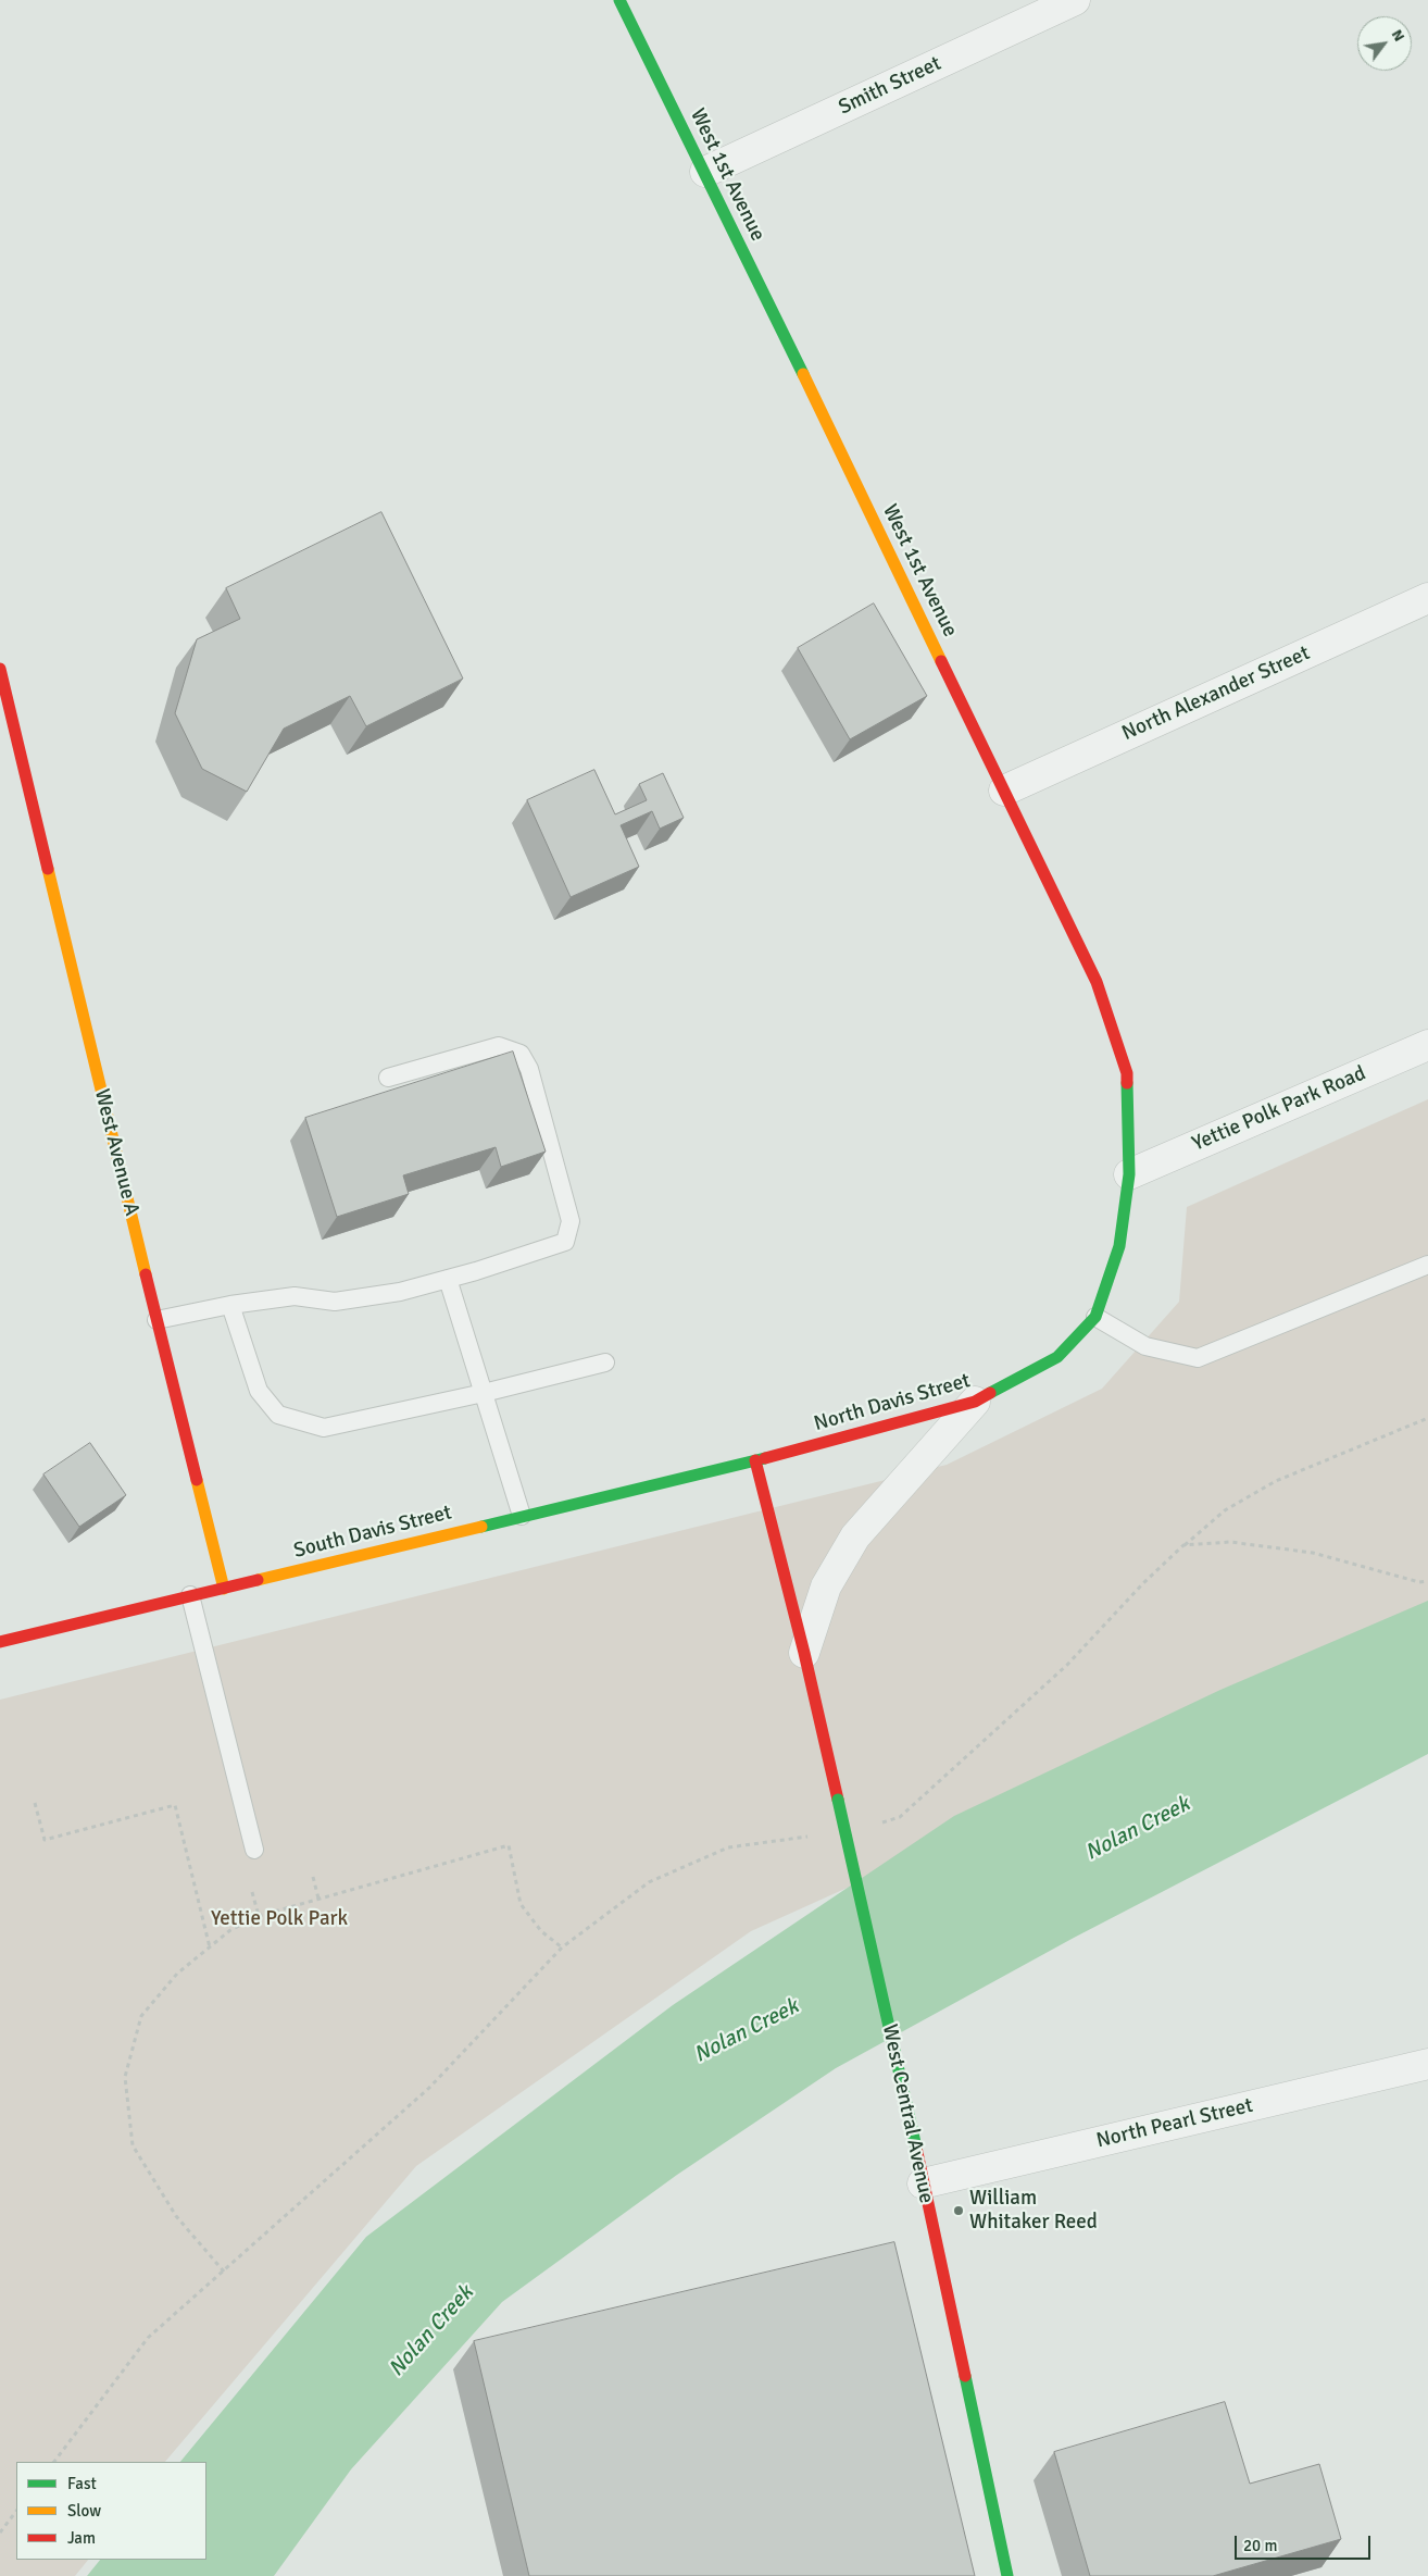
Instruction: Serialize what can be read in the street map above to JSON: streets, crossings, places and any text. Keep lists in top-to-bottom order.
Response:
{
  "streets": {
    "street": [
      "Smith Street",
      "West 1st Avenue",
      "North Alexander Street",
      "Yettie Polk Park Road",
      "West Avenue A",
      "North Davis Street",
      "South Davis Street",
      "West Central Avenue",
      "North Pearl Street"
    ]
  },
  "crossings": [
    ["Smith Street", "West 1st Avenue"],
    ["West 1st Avenue", "North Alexander Street"],
    ["West 1st Avenue", "Yettie Polk Park Road"],
    ["West 1st Avenue", "North Davis Street"],
    ["Yettie Polk Park Road", "North Davis Street"],
    ["West Avenue A", "South Davis Street"],
    ["North Davis Street", "South Davis Street"],
    ["North Davis Street", "West Central Avenue"],
    ["South Davis Street", "West Central Avenue"],
    ["West Central Avenue", "North Pearl Street"]
  ],
  "water": ["Nolan Creek"],
  "parks": ["Yettie Polk Park"],
  "places": ["William Whitaker Reed"],
  "legend": ["Fast", "Slow", "Jam"],
  "scale_bar": "20 m",
  "north": "top right"
}
